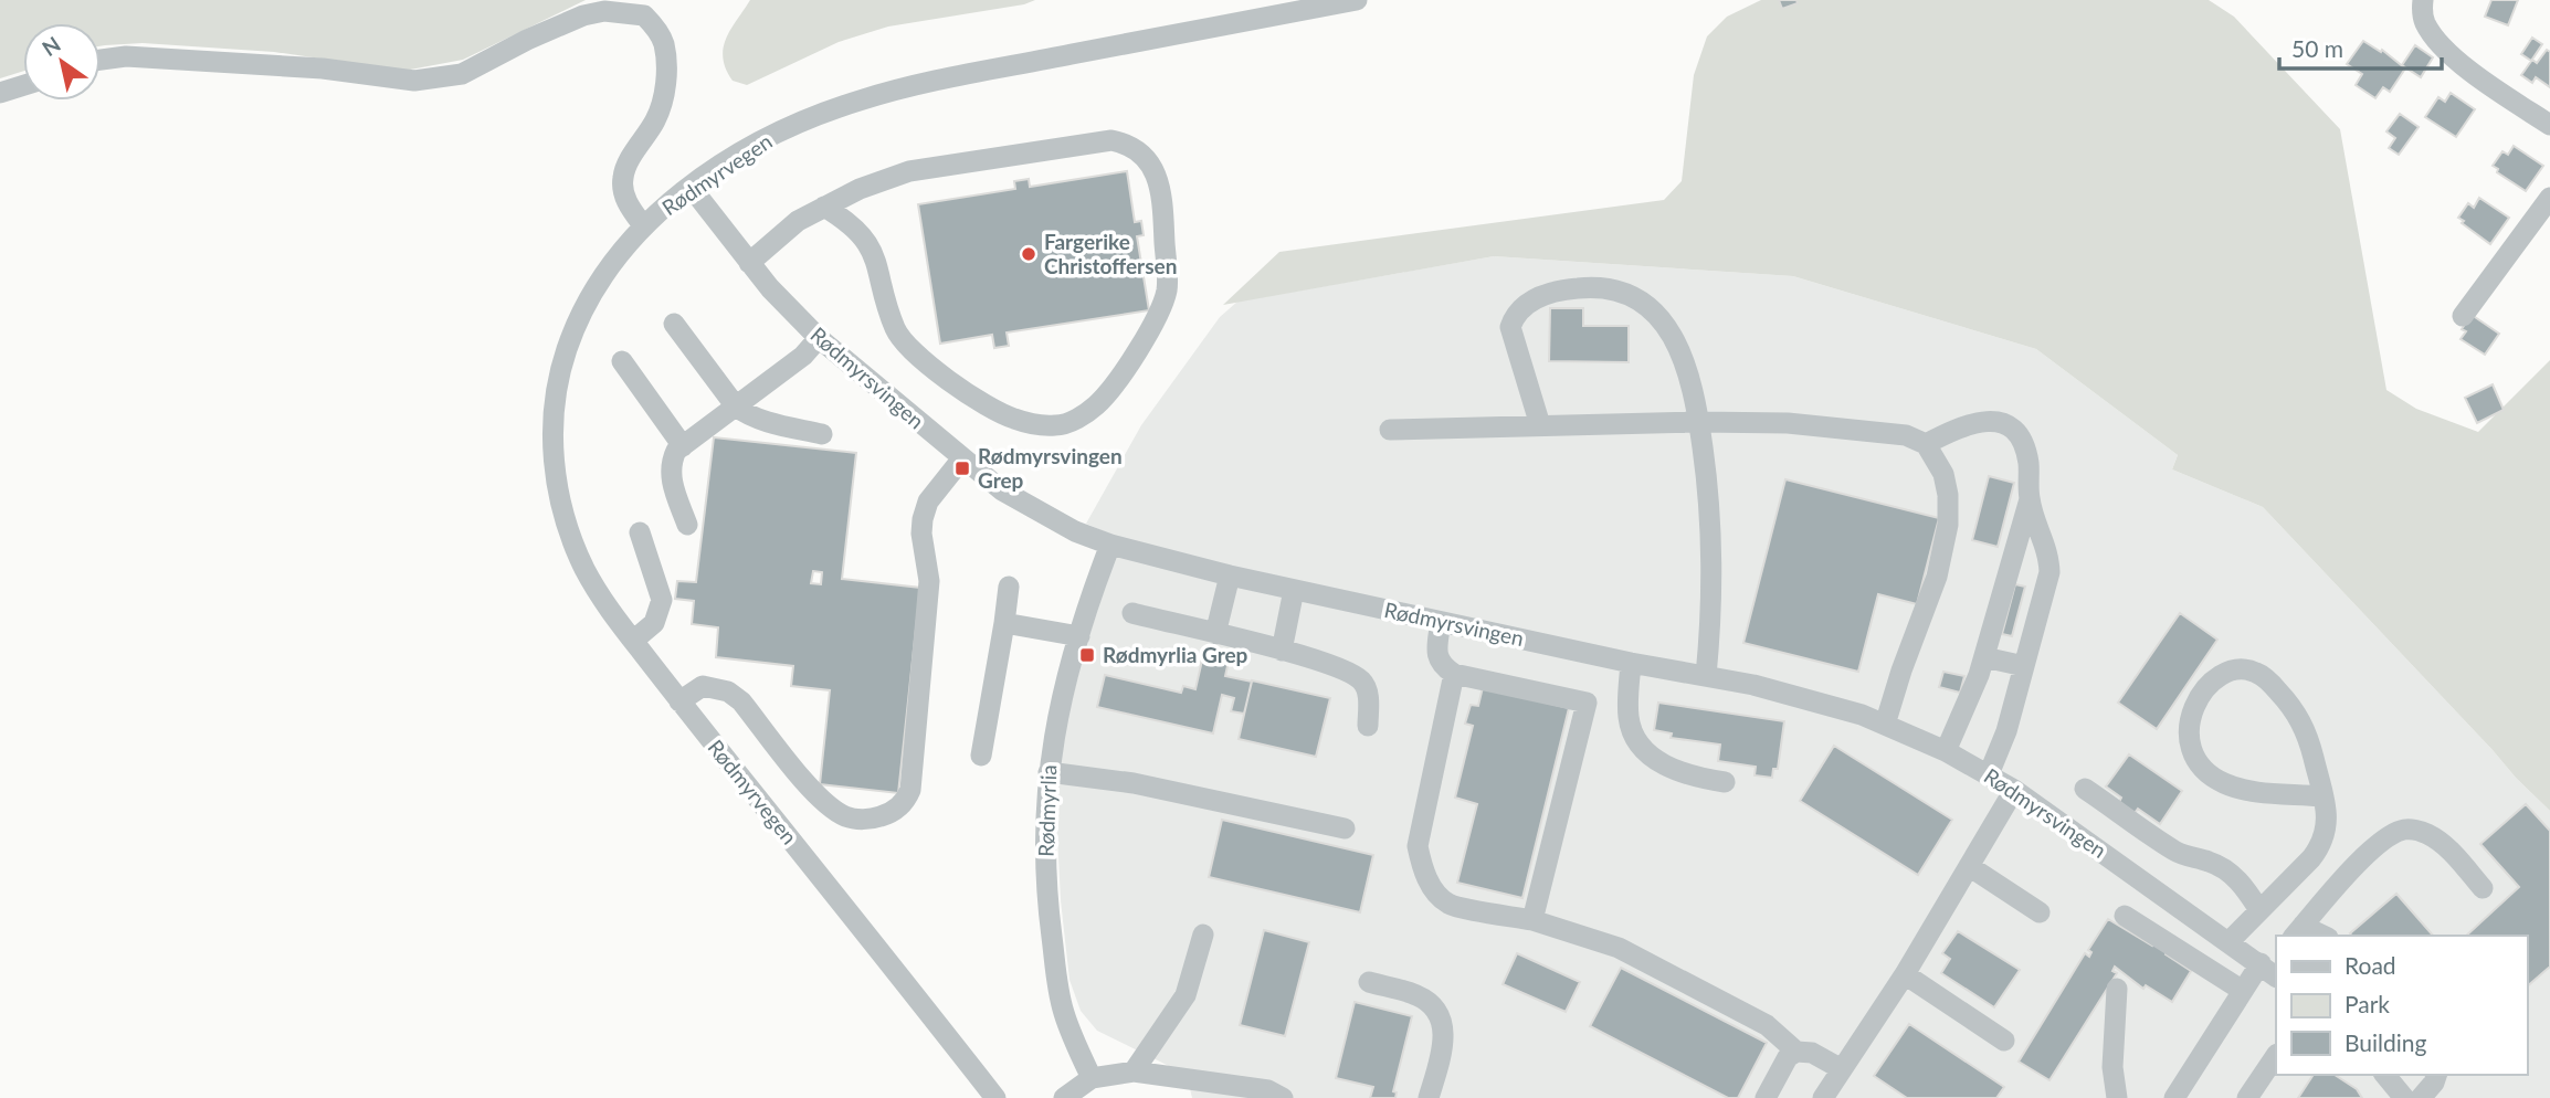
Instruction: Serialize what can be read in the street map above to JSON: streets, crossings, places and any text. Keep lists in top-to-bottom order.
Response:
{
  "streets": {
    "street": ["Rødmyrvegen", "Rødmyrsvingen", "Rødmyrlia"]
  },
  "crossings": [
    ["Rødmyrvegen", "Rødmyrsvingen"],
    ["Rødmyrsvingen", "Rødmyrlia"]
  ],
  "places": {
    "other": ["Fargerike Christoffersen"],
    "transit": ["Rødmyrsvingen Grep", "Rødmyrlia Grep"]
  },
  "legend": ["Road", "Park", "Building"],
  "scale_bar": "50 m",
  "north": "top left"
}
